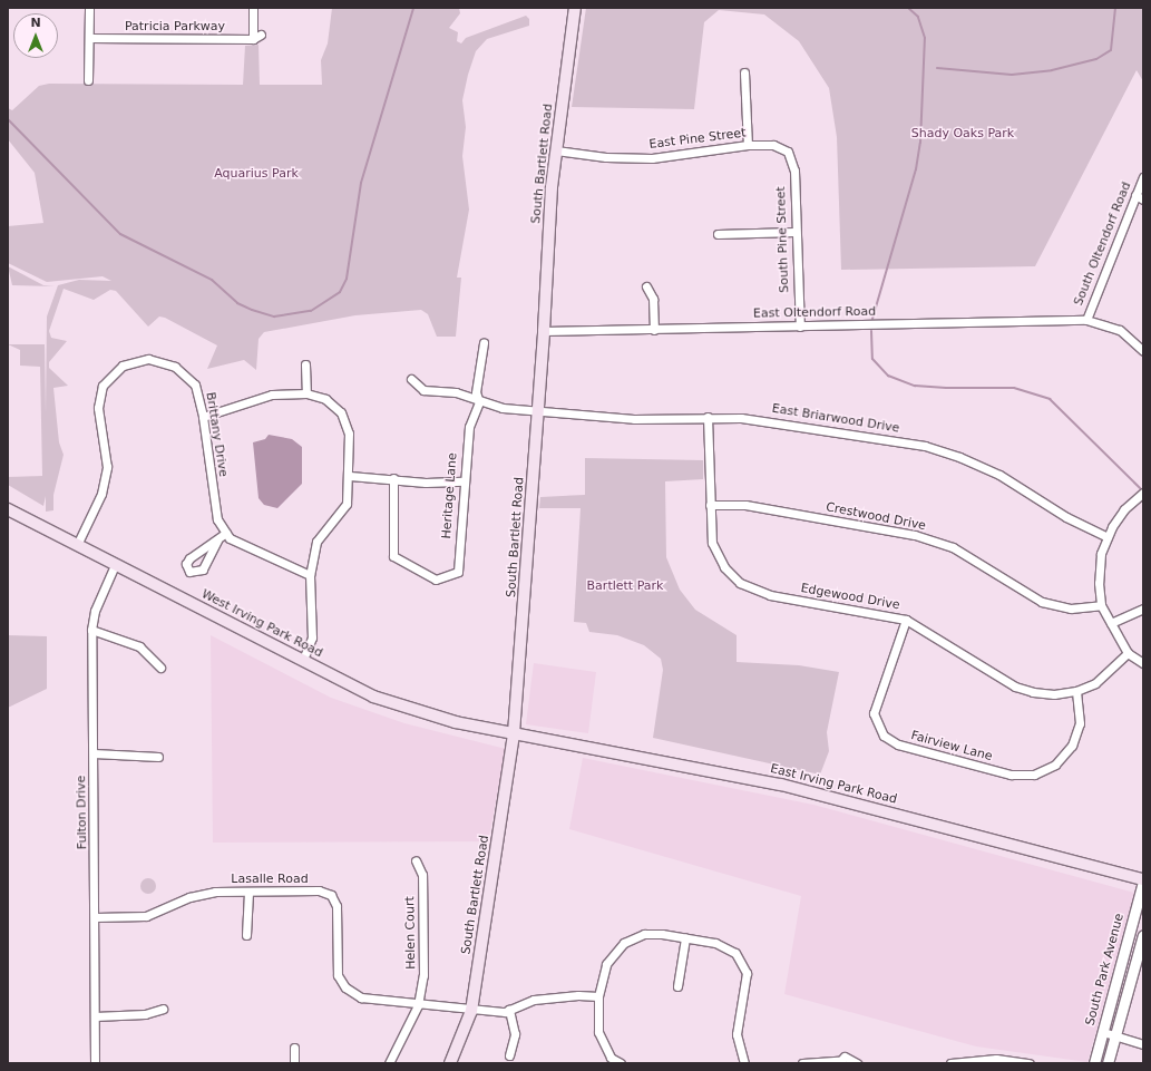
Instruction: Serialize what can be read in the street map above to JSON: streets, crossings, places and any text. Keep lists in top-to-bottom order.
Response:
{
  "streets": {
    "main road": ["South Bartlett Road", "West Irving Park Road", "East Irving Park Road"],
    "street": [
      "Patricia Parkway",
      "East Pine Street",
      "South Pine Street",
      "South Oltendorf Road",
      "East Oltendorf Road",
      "East Briarwood Drive",
      "Brittany Drive",
      "Heritage Lane",
      "Crestwood Drive",
      "Edgewood Drive",
      "Fairview Lane",
      "Fulton Drive",
      "Lasalle Road",
      "Helen Court",
      "South Park Avenue"
    ]
  },
  "crossings": [
    ["East Pine Street", "South Bartlett Road"],
    ["East Pine Street", "South Pine Street"],
    ["South Bartlett Road", "East Oltendorf Road"],
    ["South Bartlett Road", "East Briarwood Drive"],
    ["South Bartlett Road", "West Irving Park Road"],
    ["South Bartlett Road", "East Irving Park Road"],
    ["South Bartlett Road", "Lasalle Road"],
    ["South Pine Street", "East Oltendorf Road"],
    ["South Oltendorf Road", "East Oltendorf Road"],
    ["East Briarwood Drive", "Heritage Lane"],
    ["East Briarwood Drive", "Edgewood Drive"],
    ["Brittany Drive", "West Irving Park Road"],
    ["Crestwood Drive", "Edgewood Drive"],
    ["Edgewood Drive", "Fairview Lane"],
    ["West Irving Park Road", "East Irving Park Road"],
    ["West Irving Park Road", "Fulton Drive"],
    ["East Irving Park Road", "South Park Avenue"],
    ["Fulton Drive", "Lasalle Road"],
    ["Lasalle Road", "Helen Court"]
  ],
  "parks": ["Shady Oaks Park", "Aquarius Park", "Bartlett Park"],
  "north": "top"
}
